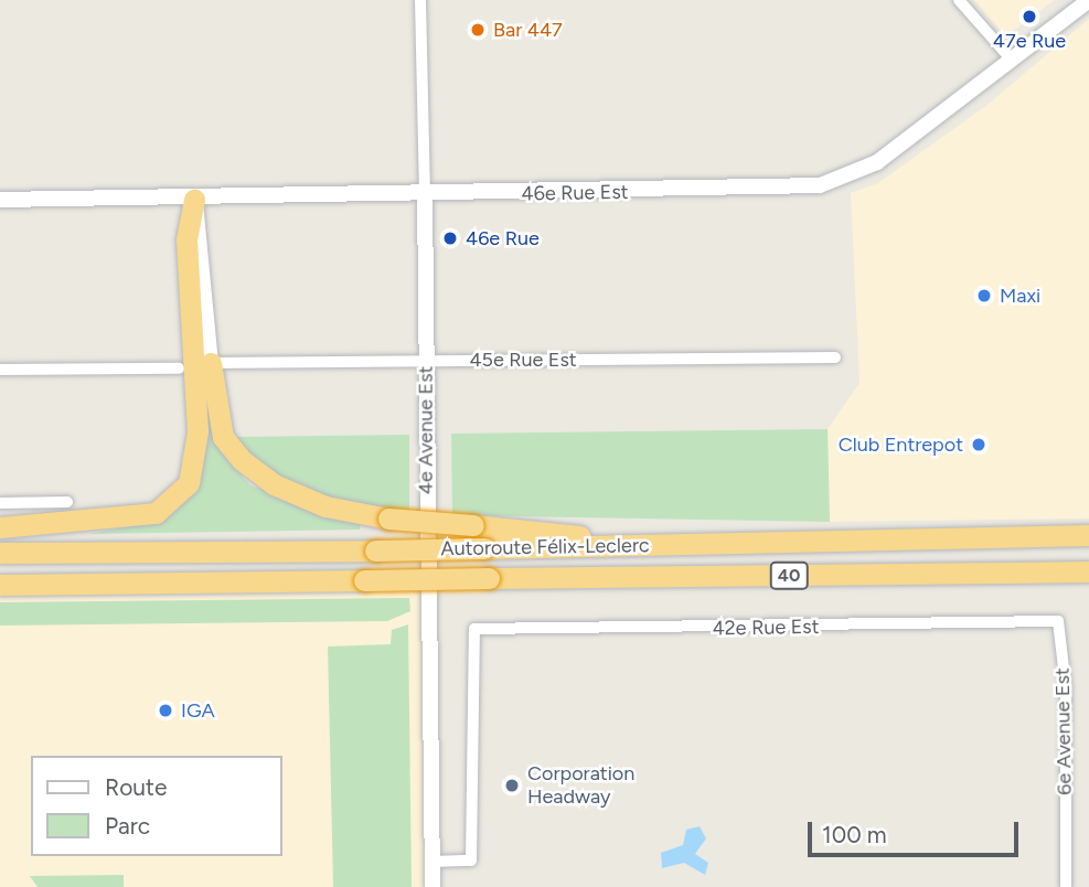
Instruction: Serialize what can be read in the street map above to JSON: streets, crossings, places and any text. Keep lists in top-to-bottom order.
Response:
{
  "streets": {
    "highway": ["Autoroute Félix-Leclerc", "40"],
    "street": [
      "46e Rue Est",
      "45e Rue Est",
      "4e Avenue Est",
      "42e Rue Est",
      "6e Avenue Est"
    ]
  },
  "crossings": [
    ["46e Rue Est", "4e Avenue Est"],
    ["45e Rue Est", "4e Avenue Est"],
    ["4e Avenue Est", "42e Rue Est"],
    ["42e Rue Est", "6e Avenue Est"]
  ],
  "places": [
    "47e Rue",
    "Bar 447",
    "46e Rue",
    "Maxi",
    "Club Entrepot",
    "IGA",
    "Corporation Headway"
  ],
  "legend": ["Route", "Parc"],
  "scale_bar": "100 m"
}
